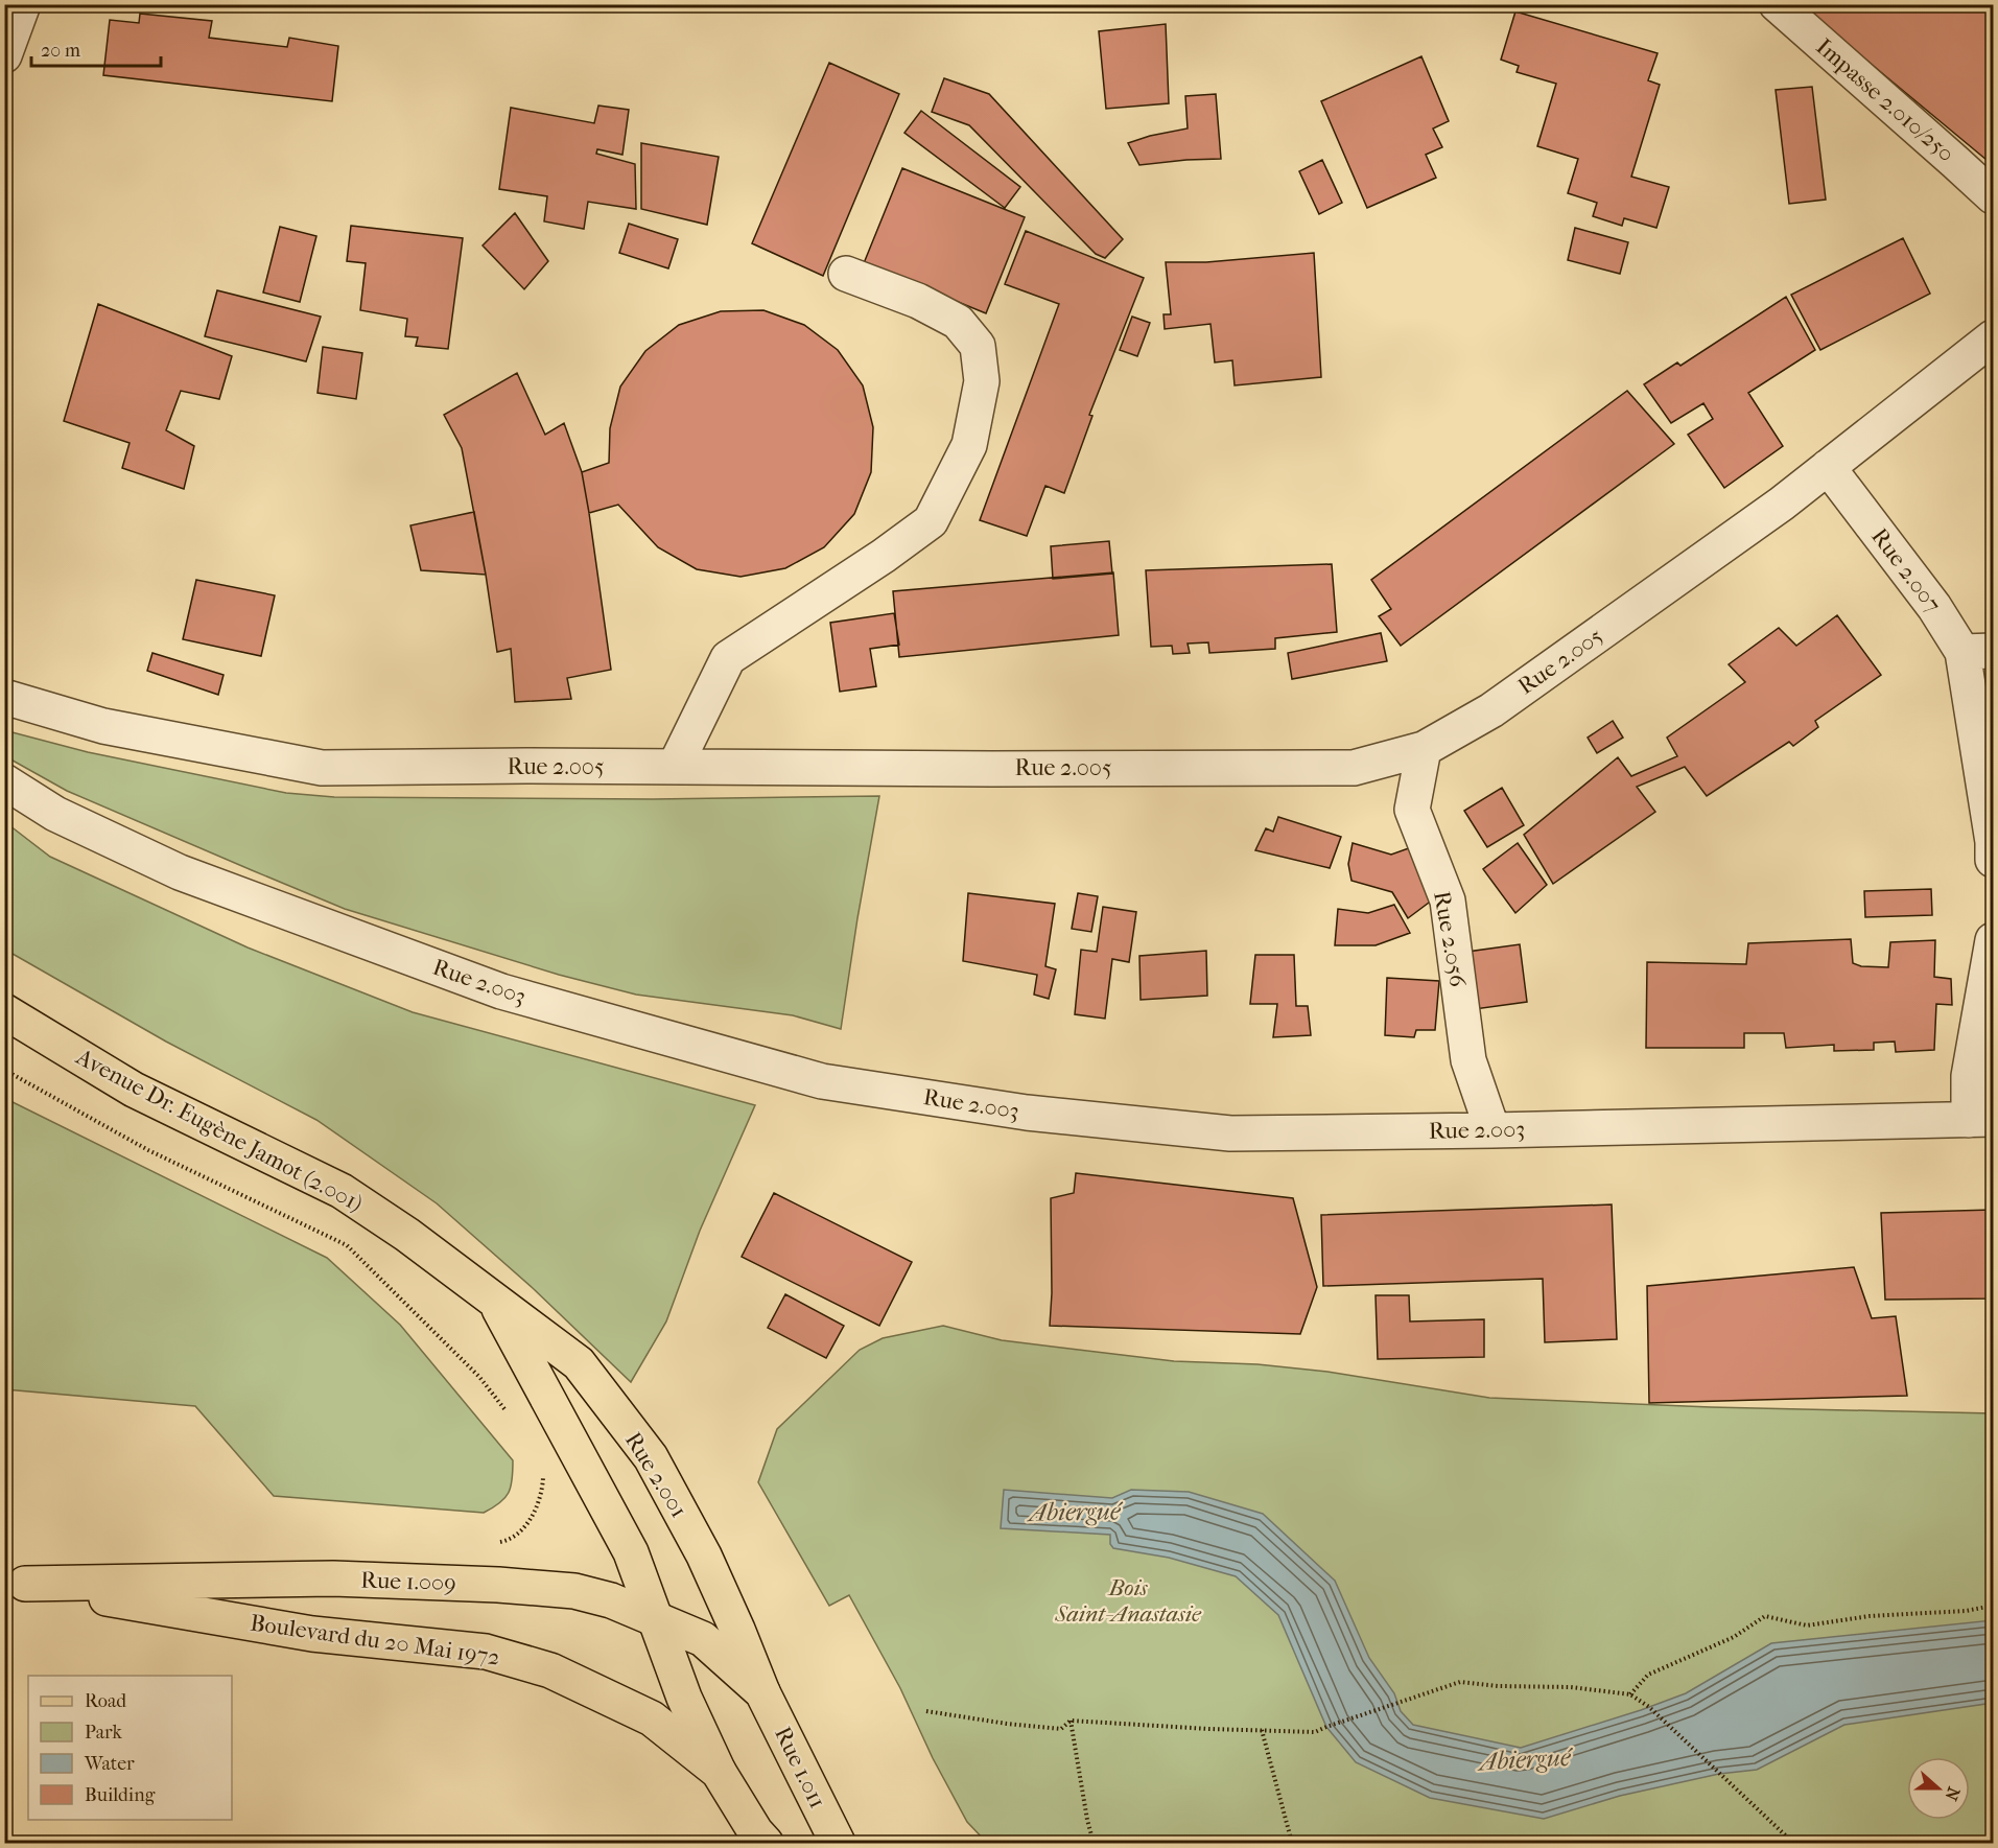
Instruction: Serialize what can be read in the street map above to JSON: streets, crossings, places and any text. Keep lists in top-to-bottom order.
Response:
{
  "streets": {
    "main road": [
      "Avenue Dr. Eugène Jamot (2.001)",
      "Rue 2.001",
      "Rue 1.009",
      "Boulevard du 20 Mai 1972",
      "Rue 1.011"
    ],
    "street": [
      "Impasse 2.010/250",
      "Rue 2.007",
      "Rue 2.005",
      "Rue 2.056",
      "Rue 2.003"
    ]
  },
  "crossings": [
    ["Rue 2.007", "Rue 2.005"],
    ["Rue 2.005", "Rue 2.056"],
    ["Rue 2.056", "Rue 2.003"],
    ["Avenue Dr. Eugène Jamot (2.001)", "Rue 2.001"],
    ["Avenue Dr. Eugène Jamot (2.001)", "Rue 1.009"],
    ["Avenue Dr. Eugène Jamot (2.001)", "Boulevard du 20 Mai 1972"],
    ["Rue 2.001", "Rue 1.009"],
    ["Rue 2.001", "Rue 1.011"],
    ["Rue 1.009", "Boulevard du 20 Mai 1972"],
    ["Rue 1.009", "Rue 1.011"]
  ],
  "water": ["Abiergué"],
  "parks": ["Bois Saint-Anastasie"],
  "legend": [
    "Road",
    "Park",
    "Water",
    "Building"
  ],
  "scale_bar": "20 m",
  "north": "right"
}
